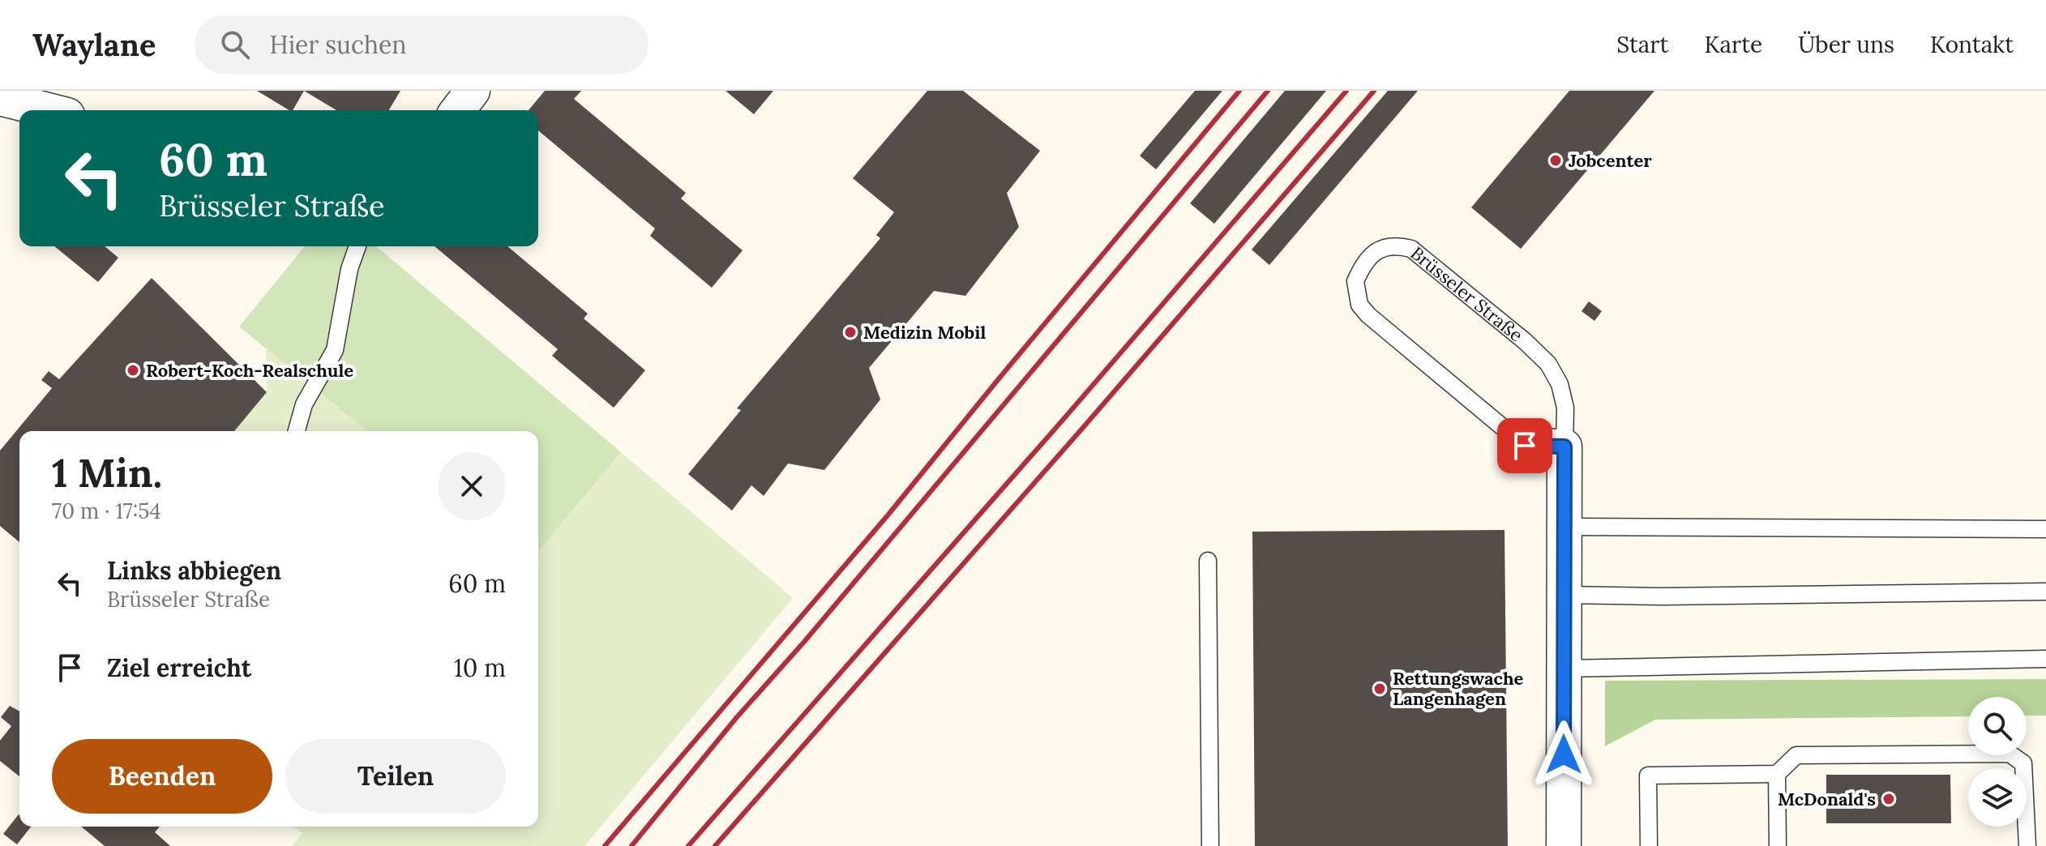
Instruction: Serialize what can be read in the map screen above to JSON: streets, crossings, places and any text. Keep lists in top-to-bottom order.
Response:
{
  "streets": {
    "street": ["Brüsseler Straße"]
  },
  "places": [
    "Jobcenter",
    "Medizin Mobil",
    "Robert-Koch-Realschule",
    "Rettungswache Langenhagen",
    "McDonald's"
  ],
  "page": {
    "header": "Waylane",
    "search": "Hier suchen",
    "nav": [
      "Start",
      "Karte",
      "Über uns",
      "Kontakt"
    ],
    "turn": ["60 m", "Brüsseler Straße"],
    "heading": ["1 Min.", "70 m · 17:54"],
    "list": [
      {
        "name": "Links abbiegen",
        "note": "Brüsseler Straße",
        "value": "60 m"
      },
      {
        "name": "Ziel erreicht",
        "value": "10 m"
      }
    ],
    "buttons": ["Beenden", "Teilen"]
  }
}
